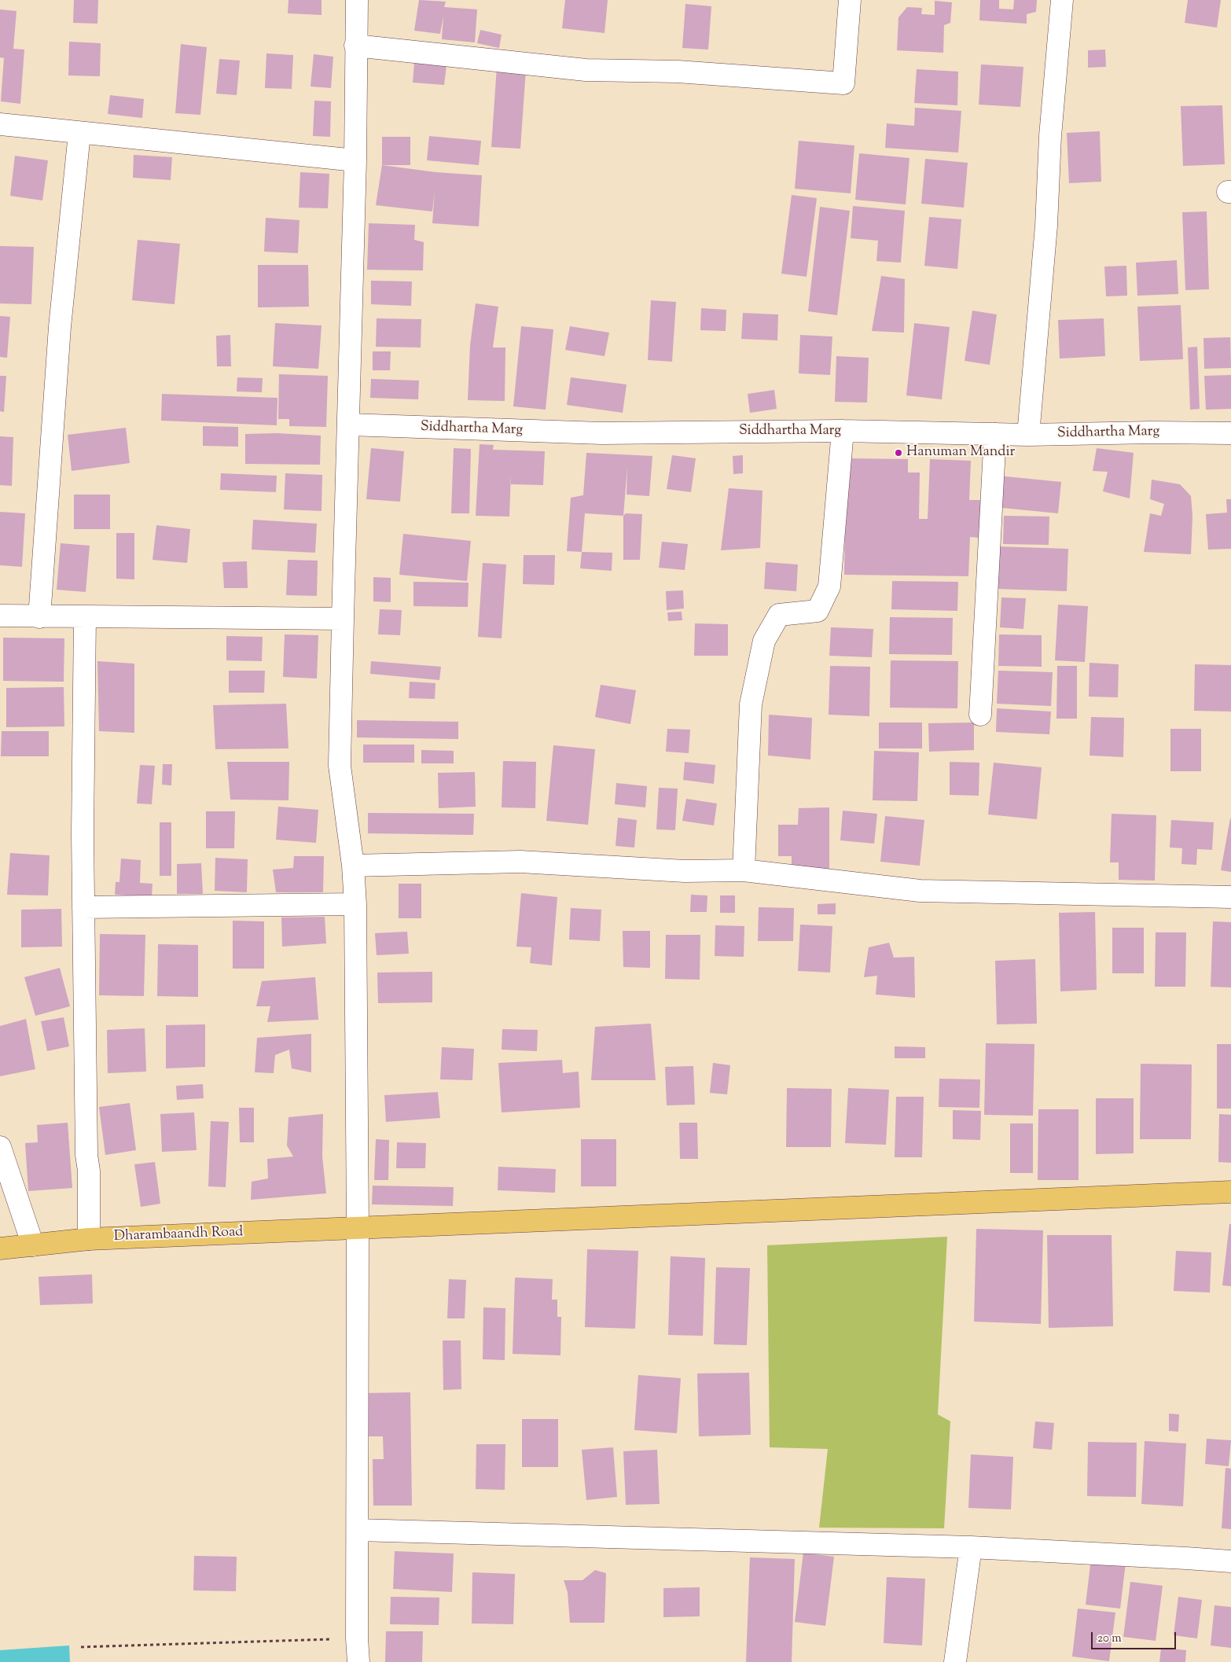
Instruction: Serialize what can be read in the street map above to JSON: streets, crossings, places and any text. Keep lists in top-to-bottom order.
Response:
{
  "streets": {
    "main road": ["Dharambaandh Road"],
    "street": ["Siddhartha Marg"]
  },
  "places": ["Hanuman Mandir"],
  "scale_bar": "20 m"
}
